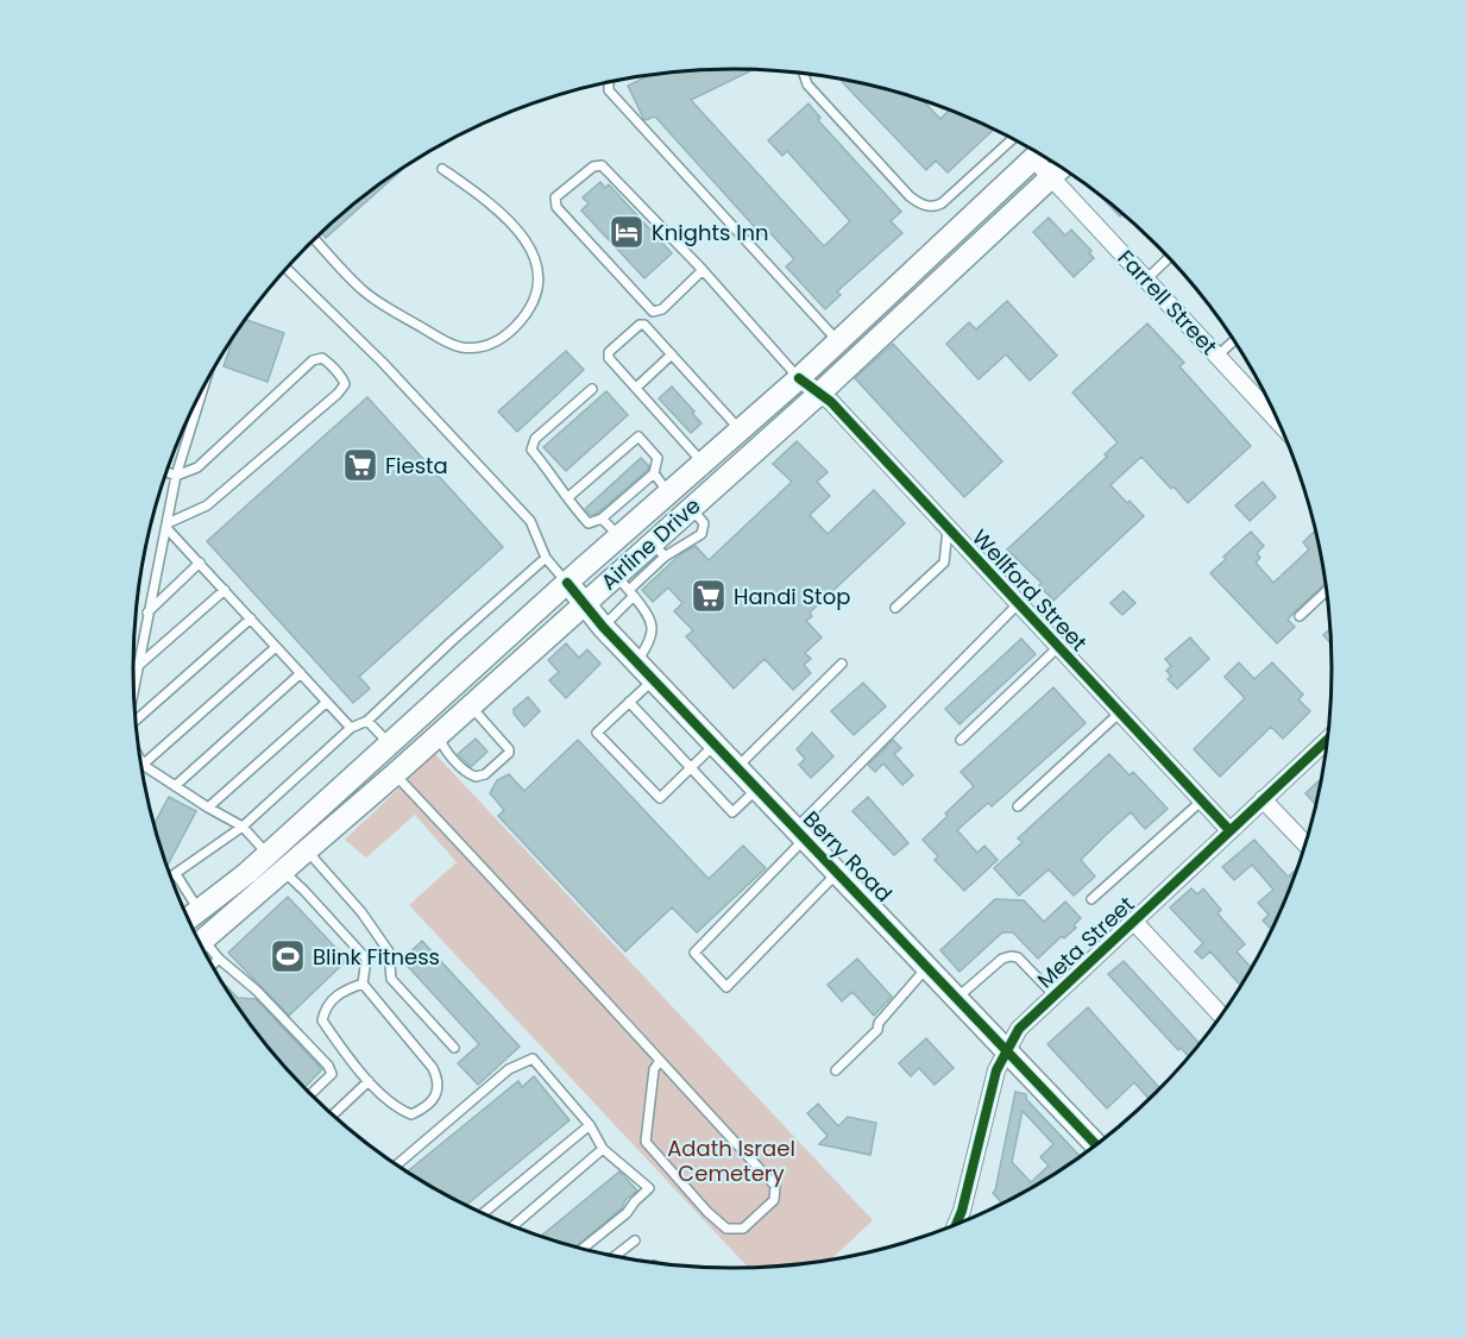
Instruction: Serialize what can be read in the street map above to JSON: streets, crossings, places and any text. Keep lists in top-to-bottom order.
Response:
{
  "streets": {
    "main road": ["Airline Drive", "Berry Road"],
    "street": ["Farrell Street", "Wellford Street", "Meta Street"]
  },
  "crossings": [
    ["Farrell Street", "Airline Drive"],
    ["Airline Drive", "Wellford Street"],
    ["Airline Drive", "Berry Road"],
    ["Wellford Street", "Meta Street"],
    ["Berry Road", "Meta Street"]
  ],
  "parks": ["Adath Israel Cemetery"],
  "places": {
    "hotel": ["Knights Inn"],
    "supermarket": ["Fiesta", "Handi Stop"],
    "sports": ["Blink Fitness"]
  }
}
